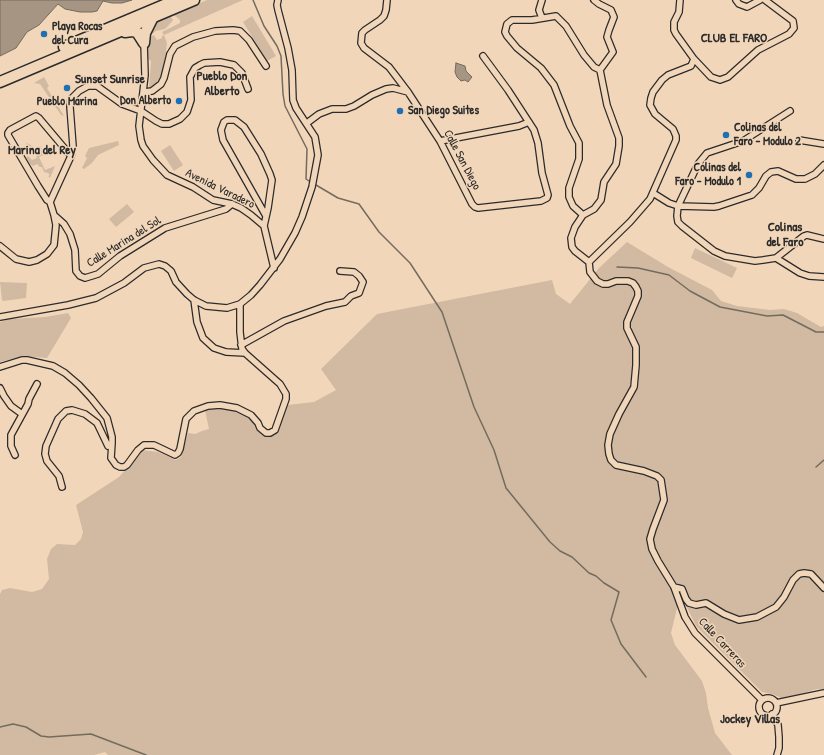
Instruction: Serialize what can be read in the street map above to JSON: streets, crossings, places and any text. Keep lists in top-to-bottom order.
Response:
{
  "streets": {
    "street": [
      "Calle San Diego",
      "Avenida Varadero",
      "Calle Marina del Sol",
      "Calle Carreras"
    ]
  },
  "crossings": [
    ["Avenida Varadero", "Calle Marina del Sol"]
  ],
  "districts": [
    "CLUB EL FARO",
    "Pueblo Don Alberto",
    "Sunset Sunrise",
    "Marina del Rey",
    "Colinas del Faro",
    "Jockey Villas"
  ],
  "places": [
    "Playa Rocas del Cura",
    "Pueblo Marina",
    "Don Alberto",
    "San Diego Suites",
    "Colinas del Faro - Modulo 2",
    "Colinas del Faro - Modulo 1"
  ]
}
